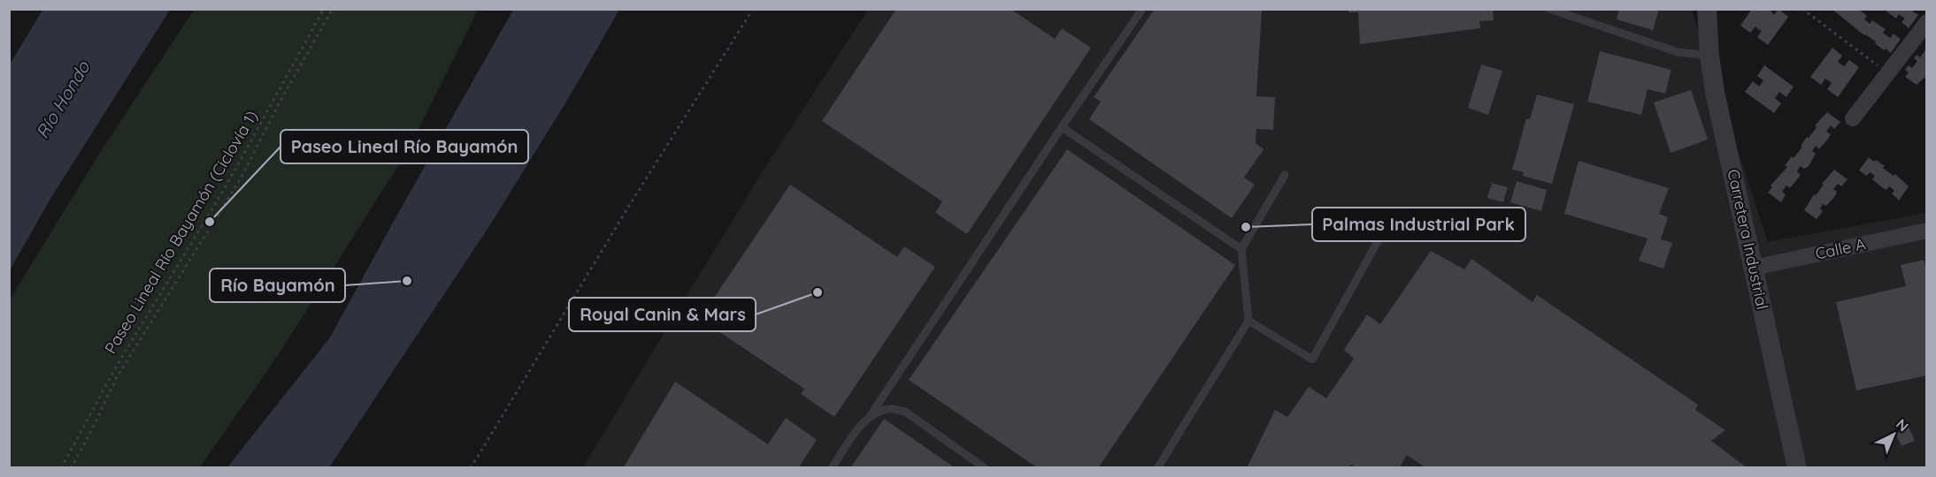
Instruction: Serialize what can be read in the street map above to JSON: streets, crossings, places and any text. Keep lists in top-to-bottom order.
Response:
{
  "streets": {
    "street": ["Carretera Industrial", "Calle A"],
    "path": ["Paseo Lineal Río Bayamón (Ciclovía 1)"]
  },
  "crossings": [
    ["Carretera Industrial", "Calle A"]
  ],
  "water": ["Río Hondo"],
  "places": [
    "Paseo Lineal Río Bayamón",
    "Palmas Industrial Park",
    "Río Bayamón",
    "Royal Canin & Mars"
  ],
  "north": "top right"
}
